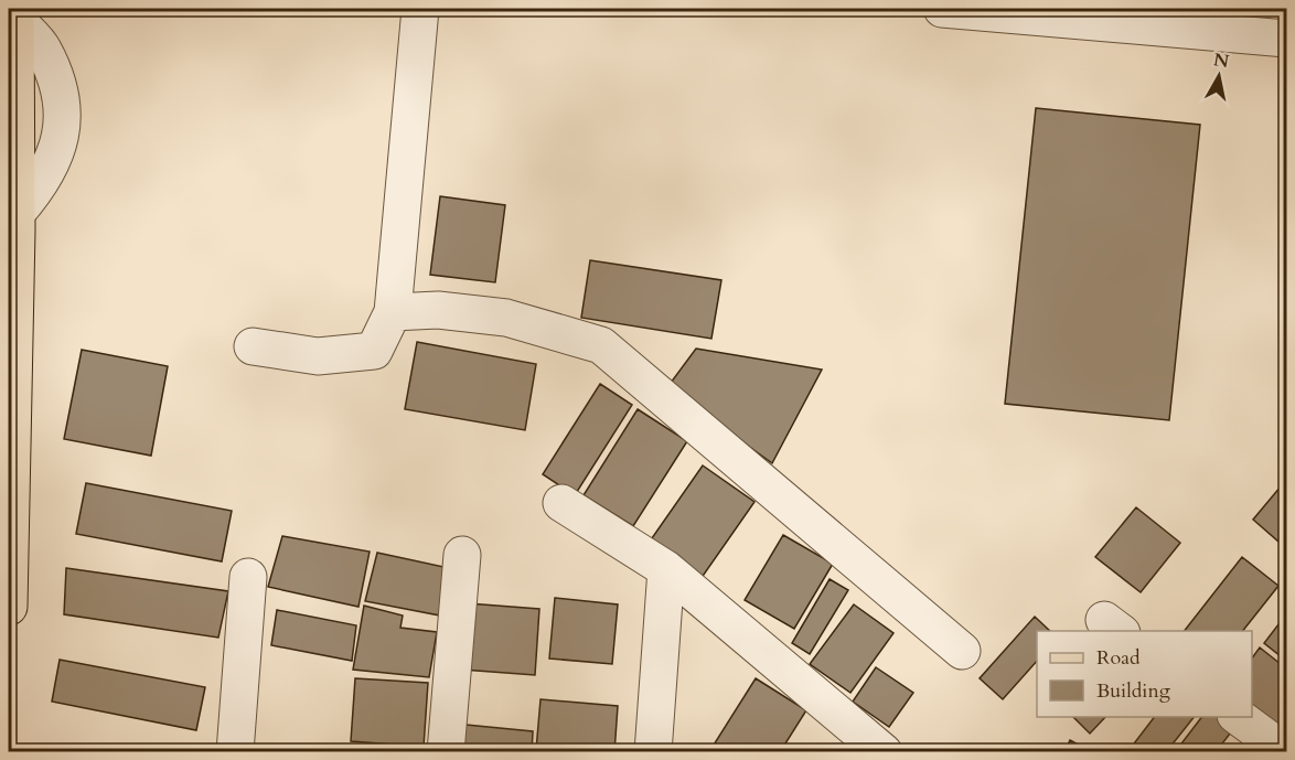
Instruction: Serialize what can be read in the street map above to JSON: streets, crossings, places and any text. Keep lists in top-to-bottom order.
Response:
{
  "legend": ["Road", "Building"],
  "north": "top"
}
